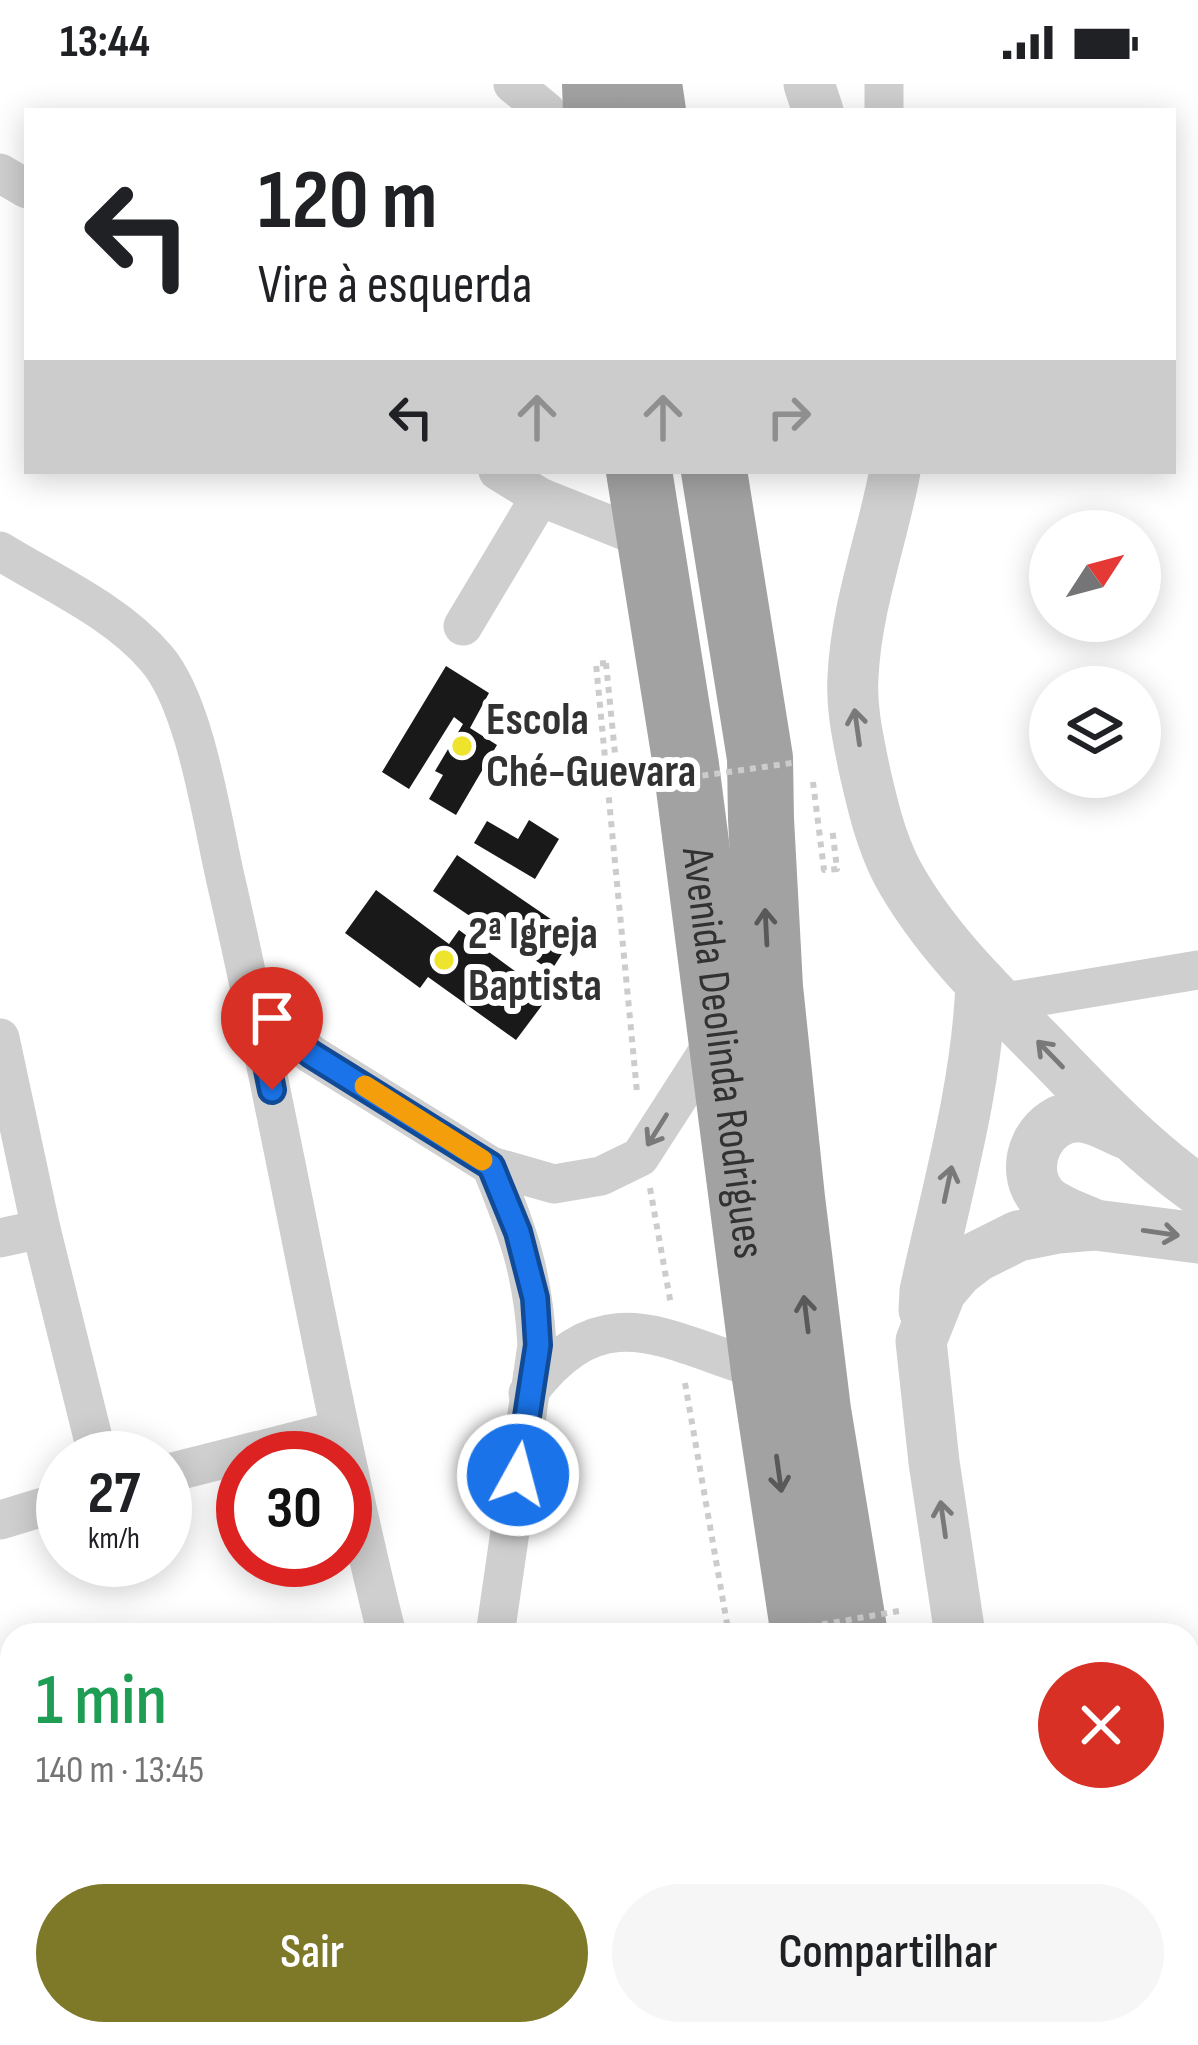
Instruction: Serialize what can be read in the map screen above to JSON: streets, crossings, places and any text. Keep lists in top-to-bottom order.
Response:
{
  "streets": {
    "highway": ["Avenida Deolinda Rodrigues"]
  },
  "places": ["Escola Ché-Guevara", "2ª Igreja Baptista"],
  "north": "top right",
  "page": {
    "status": "13:44",
    "turn": ["120 m", "Vire à esquerda"],
    "speed": "27 km/h",
    "limit": "30",
    "heading": ["1 min", "140 m · 13:45"],
    "buttons": ["Sair", "Compartilhar"]
  }
}
